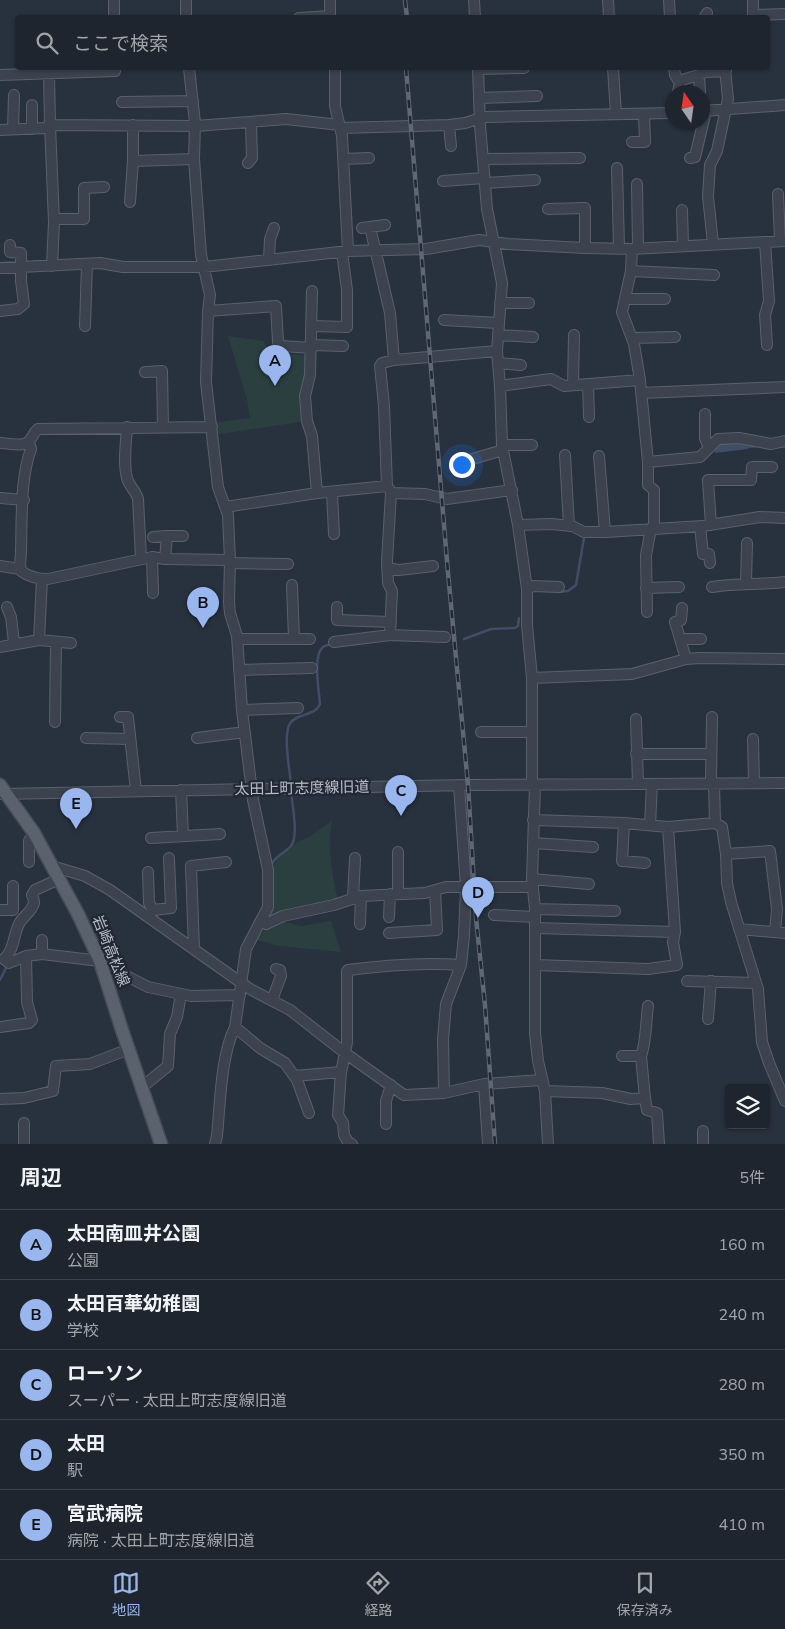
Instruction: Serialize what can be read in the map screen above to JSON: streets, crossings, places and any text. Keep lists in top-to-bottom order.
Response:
{
  "streets": {
    "main road": ["岩崎高松線"],
    "street": ["太田上町志度線旧道"]
  },
  "crossings": [
    ["太田上町志度線旧道", "岩崎高松線"]
  ],
  "north": "top",
  "page": {
    "search": "ここで検索",
    "pins": [
      "A",
      "B",
      "C",
      "E",
      "D"
    ],
    "heading": ["周辺", "5件"],
    "list": [
      {
        "mark": "A",
        "name": "太田南皿井公園",
        "note": "公園",
        "value": "160 m"
      },
      {
        "mark": "B",
        "name": "太田百華幼稚園",
        "note": "学校",
        "value": "240 m"
      },
      {
        "mark": "C",
        "name": "ローソン",
        "note": "スーパー · 太田上町志度線旧道",
        "value": "280 m"
      },
      {
        "mark": "D",
        "name": "太田",
        "note": "駅",
        "value": "350 m"
      },
      {
        "mark": "E",
        "name": "宮武病院",
        "note": "病院 · 太田上町志度線旧道",
        "value": "410 m"
      }
    ],
    "nav": ["地図", "経路", "保存済み"]
  }
}
